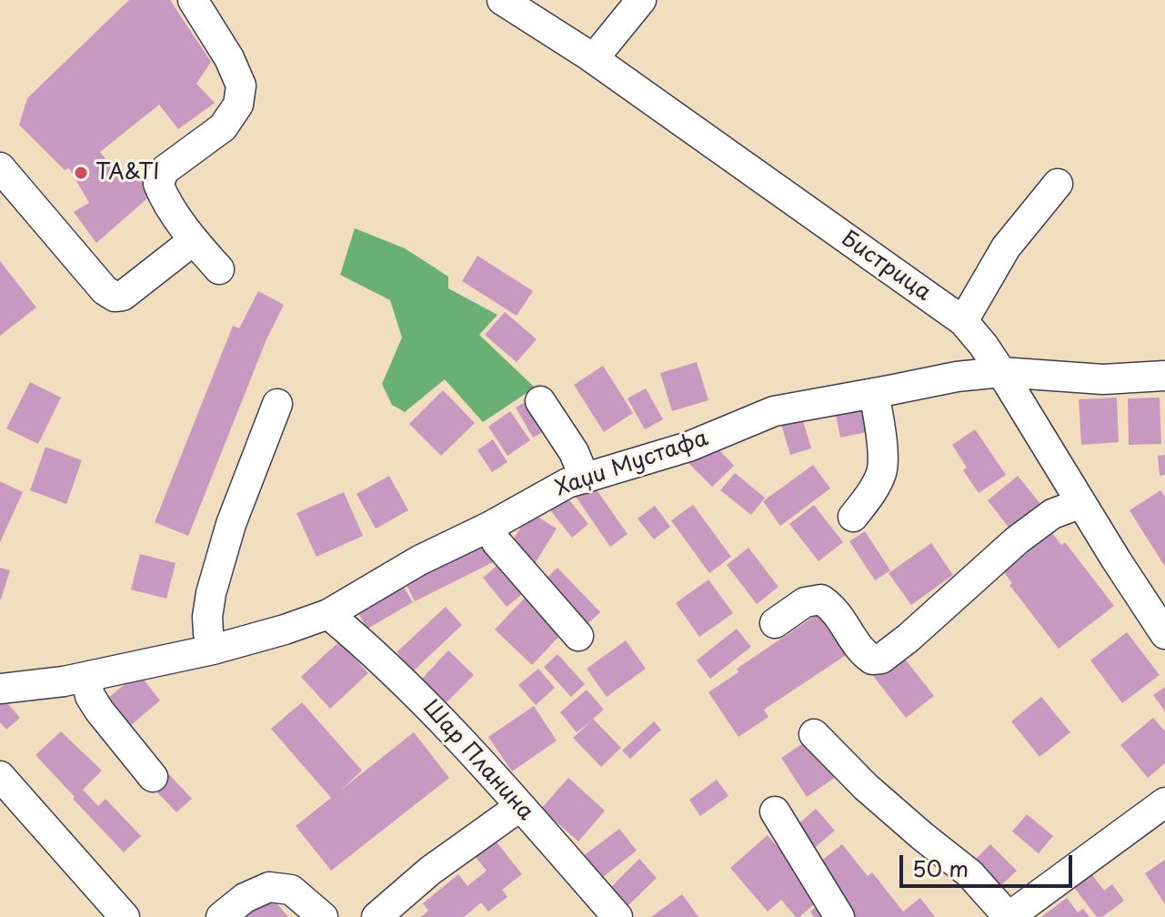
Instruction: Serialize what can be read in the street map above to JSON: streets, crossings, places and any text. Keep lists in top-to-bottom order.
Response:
{
  "streets": {
    "street": ["Бистрица", "Хаџи Мустафа", "Шар Планина"]
  },
  "crossings": [
    ["Бистрица", "Хаџи Мустафа"],
    ["Хаџи Мустафа", "Шар Планина"]
  ],
  "places": ["TA&TI"],
  "scale_bar": "50 m"
}
